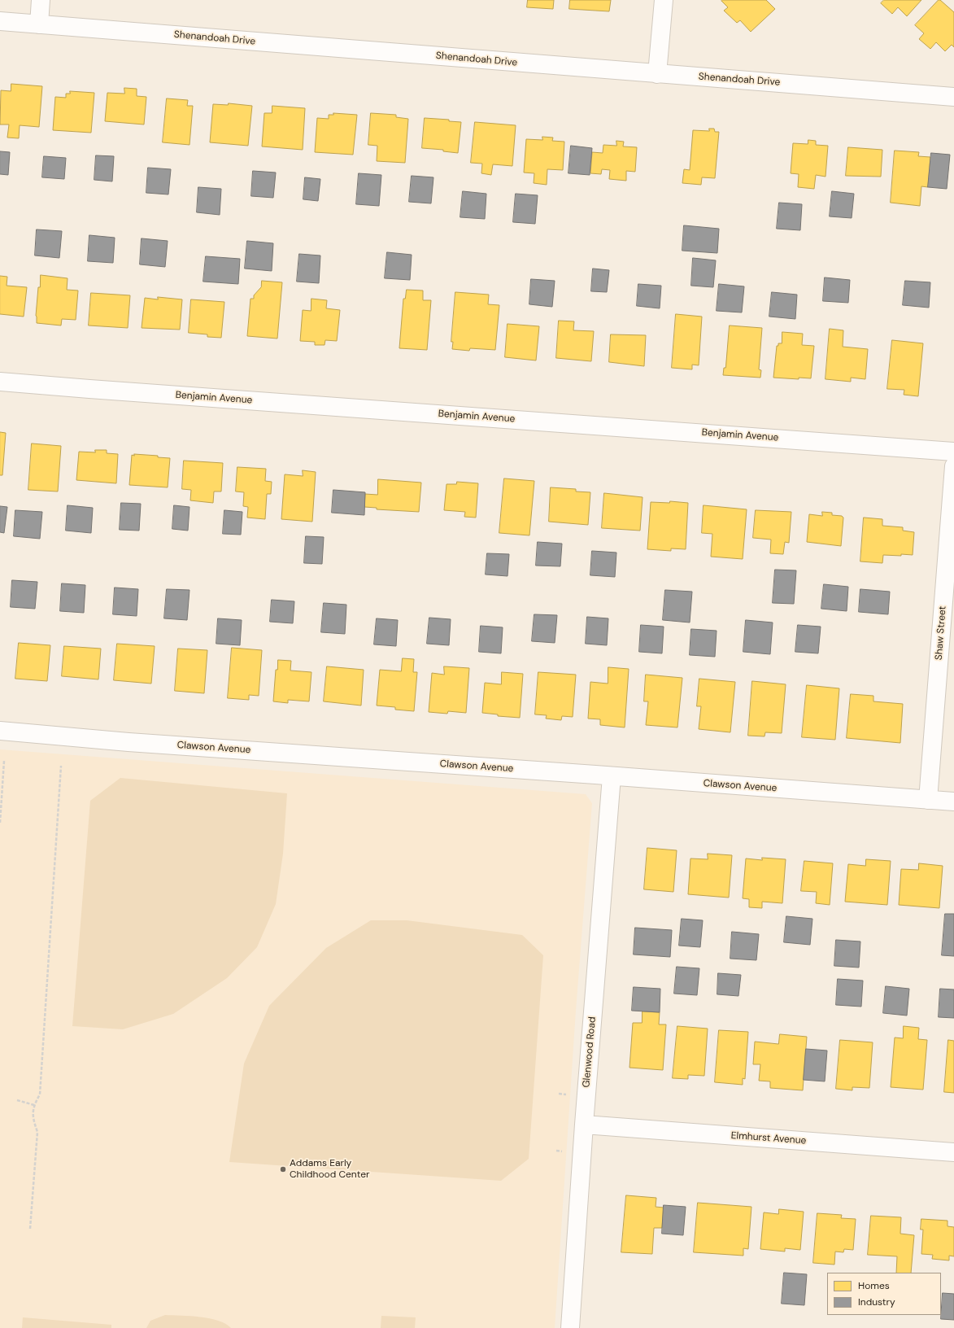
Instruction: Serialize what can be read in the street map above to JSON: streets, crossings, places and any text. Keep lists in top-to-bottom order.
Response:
{
  "streets": {
    "street": [
      "Shenandoah Drive",
      "Benjamin Avenue",
      "Shaw Street",
      "Clawson Avenue",
      "Glenwood Road",
      "Elmhurst Avenue"
    ]
  },
  "crossings": [
    ["Shaw Street", "Clawson Avenue"],
    ["Clawson Avenue", "Glenwood Road"],
    ["Glenwood Road", "Elmhurst Avenue"]
  ],
  "places": ["Addams Early Childhood Center"],
  "legend": ["Homes", "Industry"]
}
